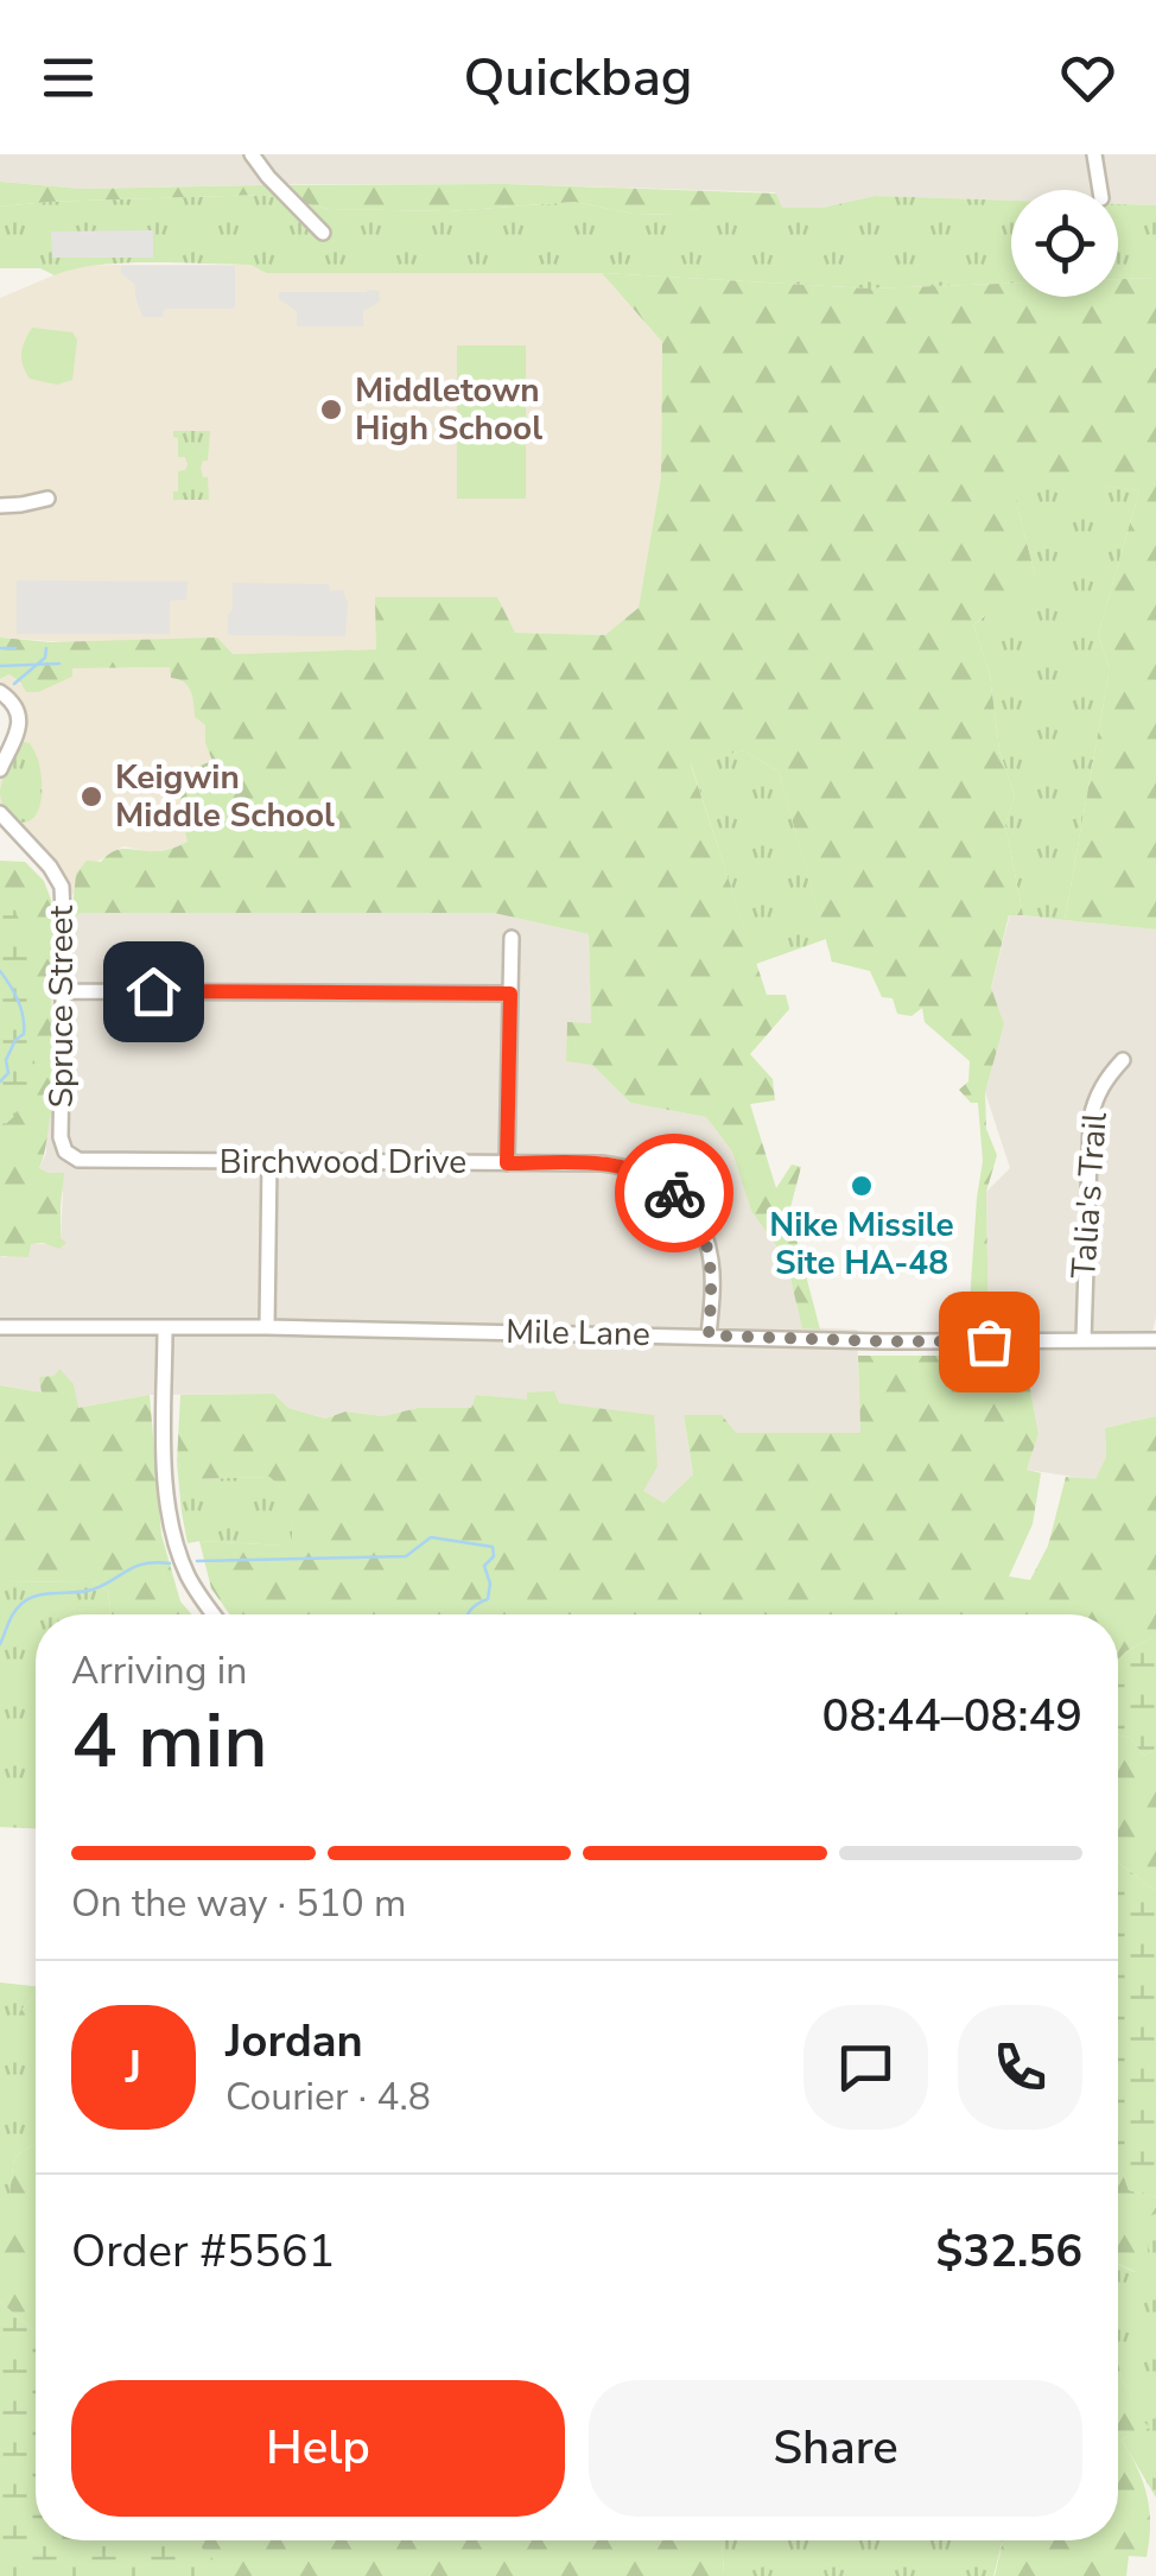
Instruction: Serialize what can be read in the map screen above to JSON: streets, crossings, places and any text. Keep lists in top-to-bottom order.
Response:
{
  "streets": {
    "street": [
      "Spruce Street",
      "Birchwood Drive",
      "Talia's Trail",
      "Mile Lane"
    ]
  },
  "crossings": [
    ["Spruce Street", "Birchwood Drive"],
    ["Birchwood Drive", "Mile Lane"],
    ["Talia's Trail", "Mile Lane"]
  ],
  "places": ["Middletown High School", "Keigwin Middle School", "Nike Missile Site HA-48"],
  "page": {
    "header": "Quickbag",
    "heading": ["4 min", "Arriving in", "08:44–08:49"],
    "panel": [
      "Jordan",
      "Courier · 4.8",
      "Order #5561",
      "$32.56"
    ],
    "bar": "On the way · 510 m",
    "round": "J",
    "buttons": ["Help", "Share"]
  }
}
